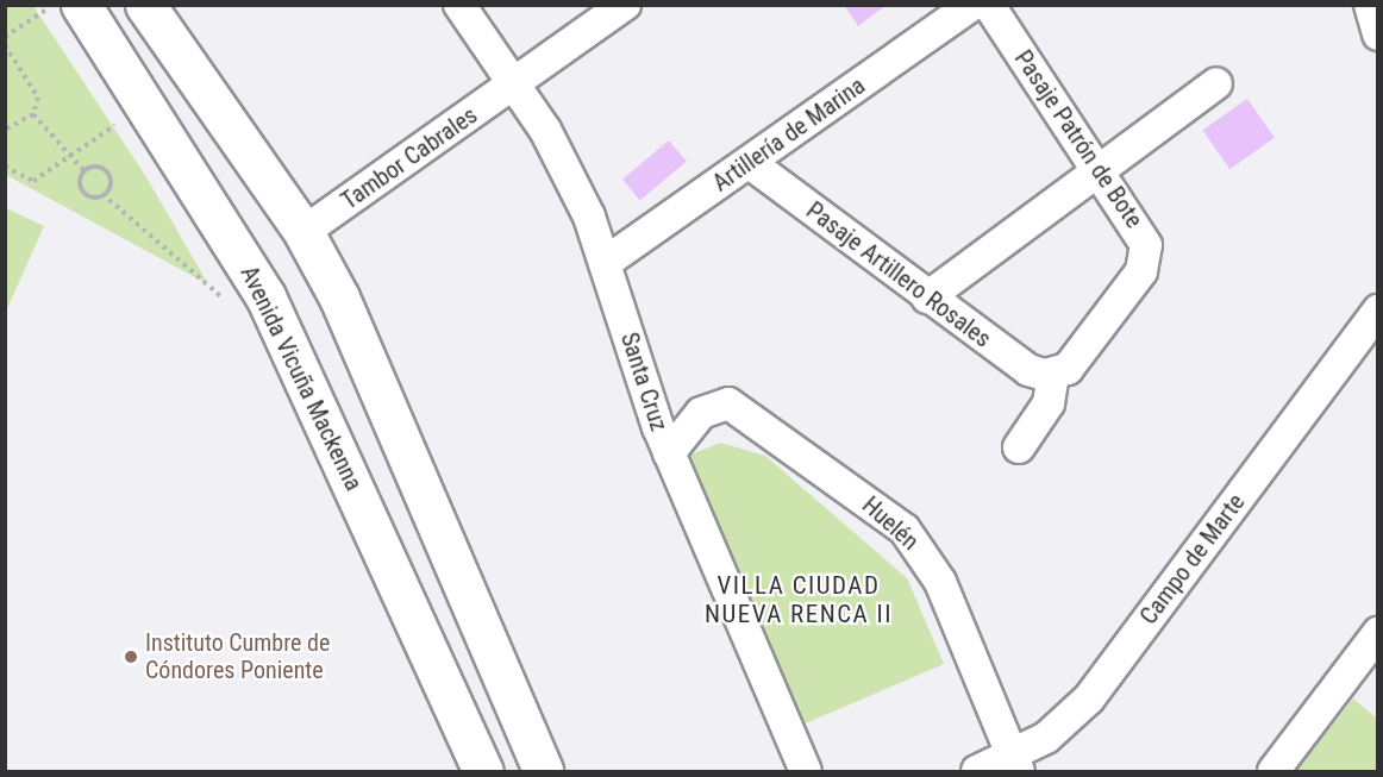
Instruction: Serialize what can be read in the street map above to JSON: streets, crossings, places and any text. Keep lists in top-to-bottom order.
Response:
{
  "streets": {
    "street": [
      "Artillería de Marina",
      "Pasaje Patrón de Bote",
      "Tambor Cabrales",
      "Pasaje Artillero Rosales",
      "Avenida Vicuña Mackenna",
      "Santa Cruz",
      "Huelén",
      "Campo de Marte"
    ]
  },
  "crossings": [
    ["Artillería de Marina", "Pasaje Artillero Rosales"],
    ["Artillería de Marina", "Santa Cruz"],
    ["Pasaje Patrón de Bote", "Pasaje Artillero Rosales"],
    ["Tambor Cabrales", "Santa Cruz"],
    ["Santa Cruz", "Huelén"],
    ["Huelén", "Campo de Marte"]
  ],
  "districts": ["VILLA CIUDAD NUEVA RENCA II"],
  "places": ["Instituto Cumbre de Cóndores Poniente"]
}
